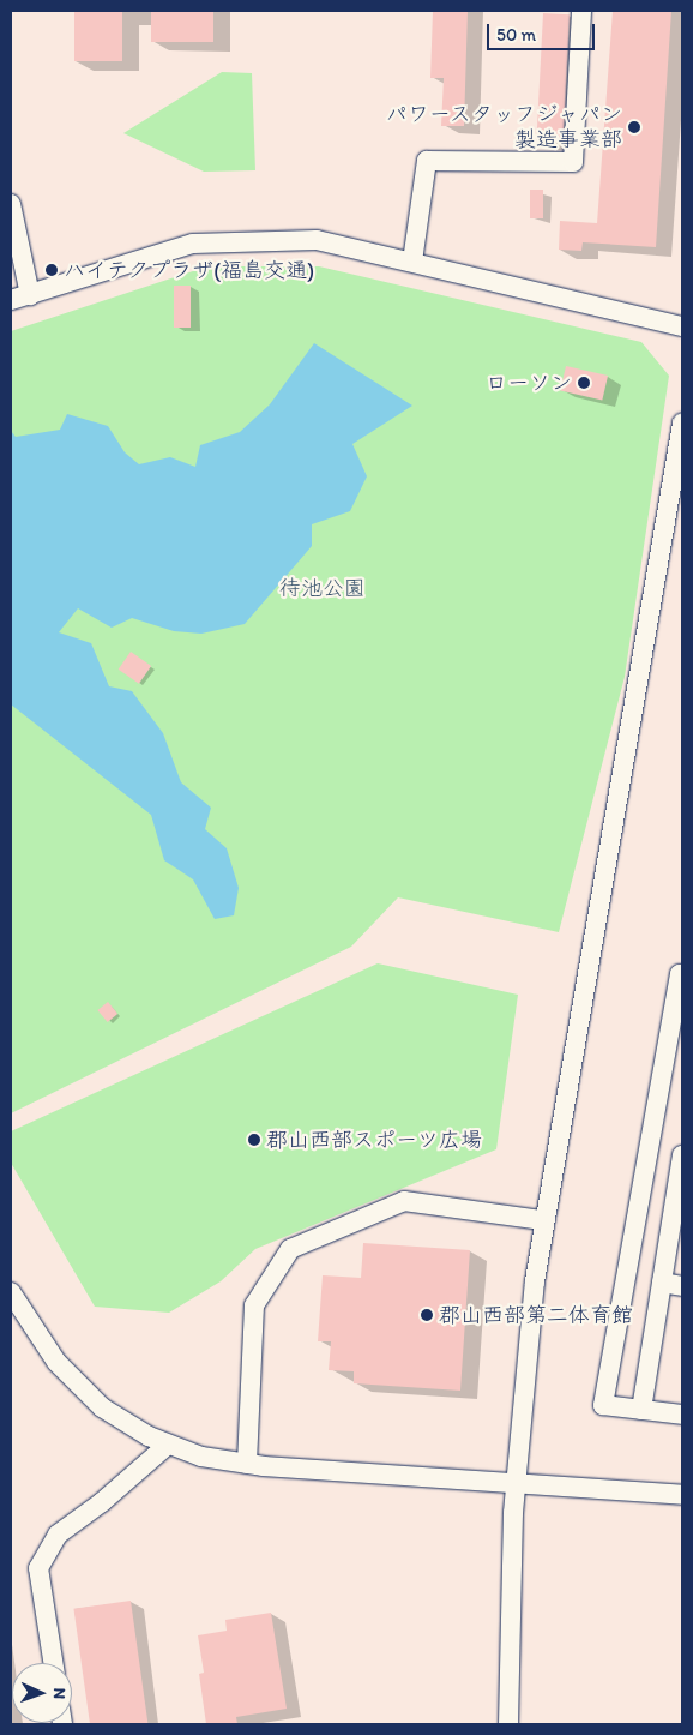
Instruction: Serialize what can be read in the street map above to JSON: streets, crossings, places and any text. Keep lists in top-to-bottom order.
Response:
{
  "parks": ["待池公園"],
  "places": [
    "パワースタッフジャパン 製造事業部",
    "ハイテクプラザ(福島交通)",
    "ローソン",
    "郡山西部スポーツ広場",
    "郡山西部第二体育館"
  ],
  "scale_bar": "50 m",
  "north": "right"
}
